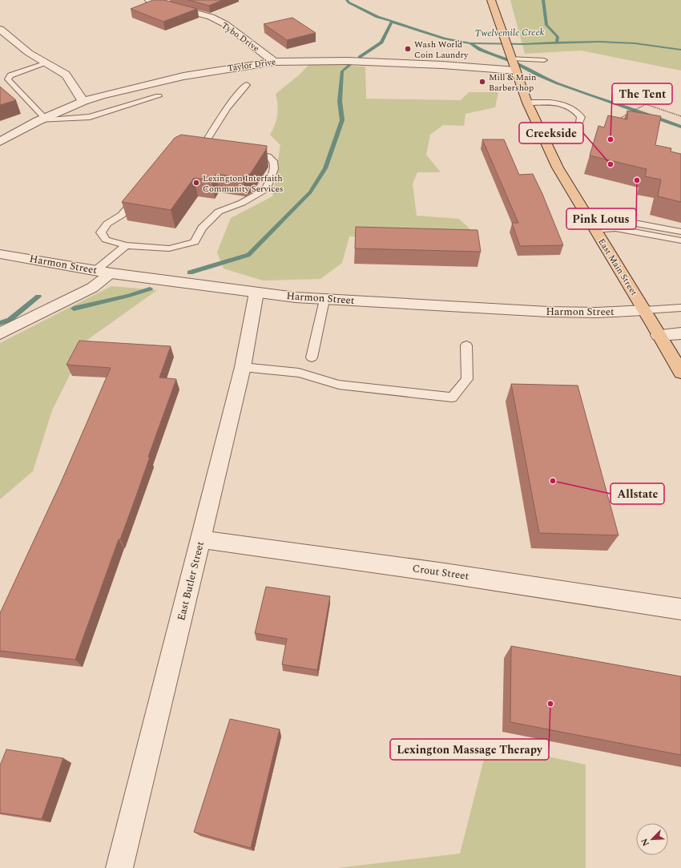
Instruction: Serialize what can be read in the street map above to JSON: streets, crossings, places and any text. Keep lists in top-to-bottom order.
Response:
{
  "streets": {
    "main road": ["East Main Street"],
    "street": [
      "Tybo Drive",
      "Taylor Drive",
      "Harmon Street",
      "Crout Street",
      "East Butler Street"
    ]
  },
  "crossings": [
    ["Tybo Drive", "Taylor Drive"],
    ["Taylor Drive", "East Main Street"],
    ["Harmon Street", "East Main Street"],
    ["Harmon Street", "East Butler Street"],
    ["Crout Street", "East Butler Street"]
  ],
  "water": ["Twelvemile Creek"],
  "places": [
    "Wash World Coin Laundry",
    "Mill & Main Barbershop",
    "The Tent",
    "Creekside",
    "Pink Lotus",
    "Lexington Interfaith Community Services",
    "Allstate",
    "Lexington Massage Therapy"
  ],
  "north": "bottom left"
}
